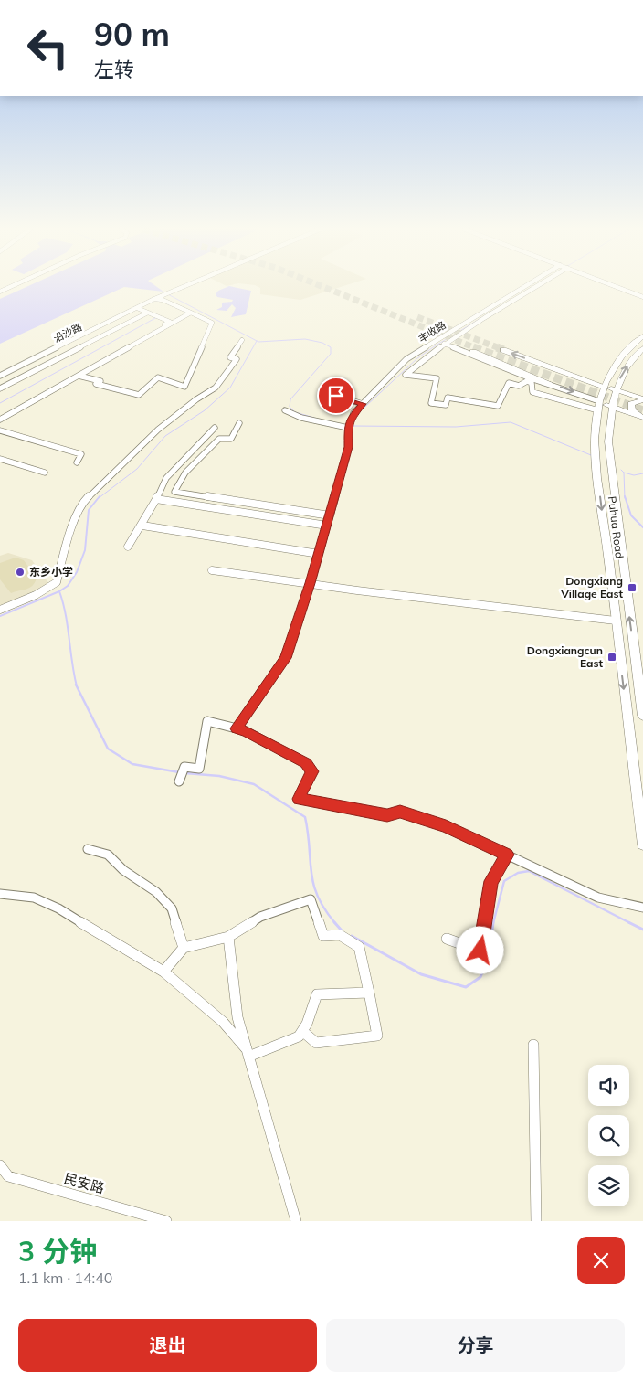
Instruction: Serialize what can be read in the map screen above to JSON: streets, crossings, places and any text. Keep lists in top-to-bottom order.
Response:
{
  "streets": {
    "main road": ["Puhua Road"],
    "street": ["丰收路", "沿沙路", "民安路"]
  },
  "places": {
    "other": ["东乡小学"],
    "transit": ["Dongxiang Village East", "Dongxiangcun East"]
  },
  "page": {
    "turn": ["90 m", "左转"],
    "heading": ["3 分钟", "1.1 km · 14:40"],
    "buttons": ["退出", "分享"]
  }
}
